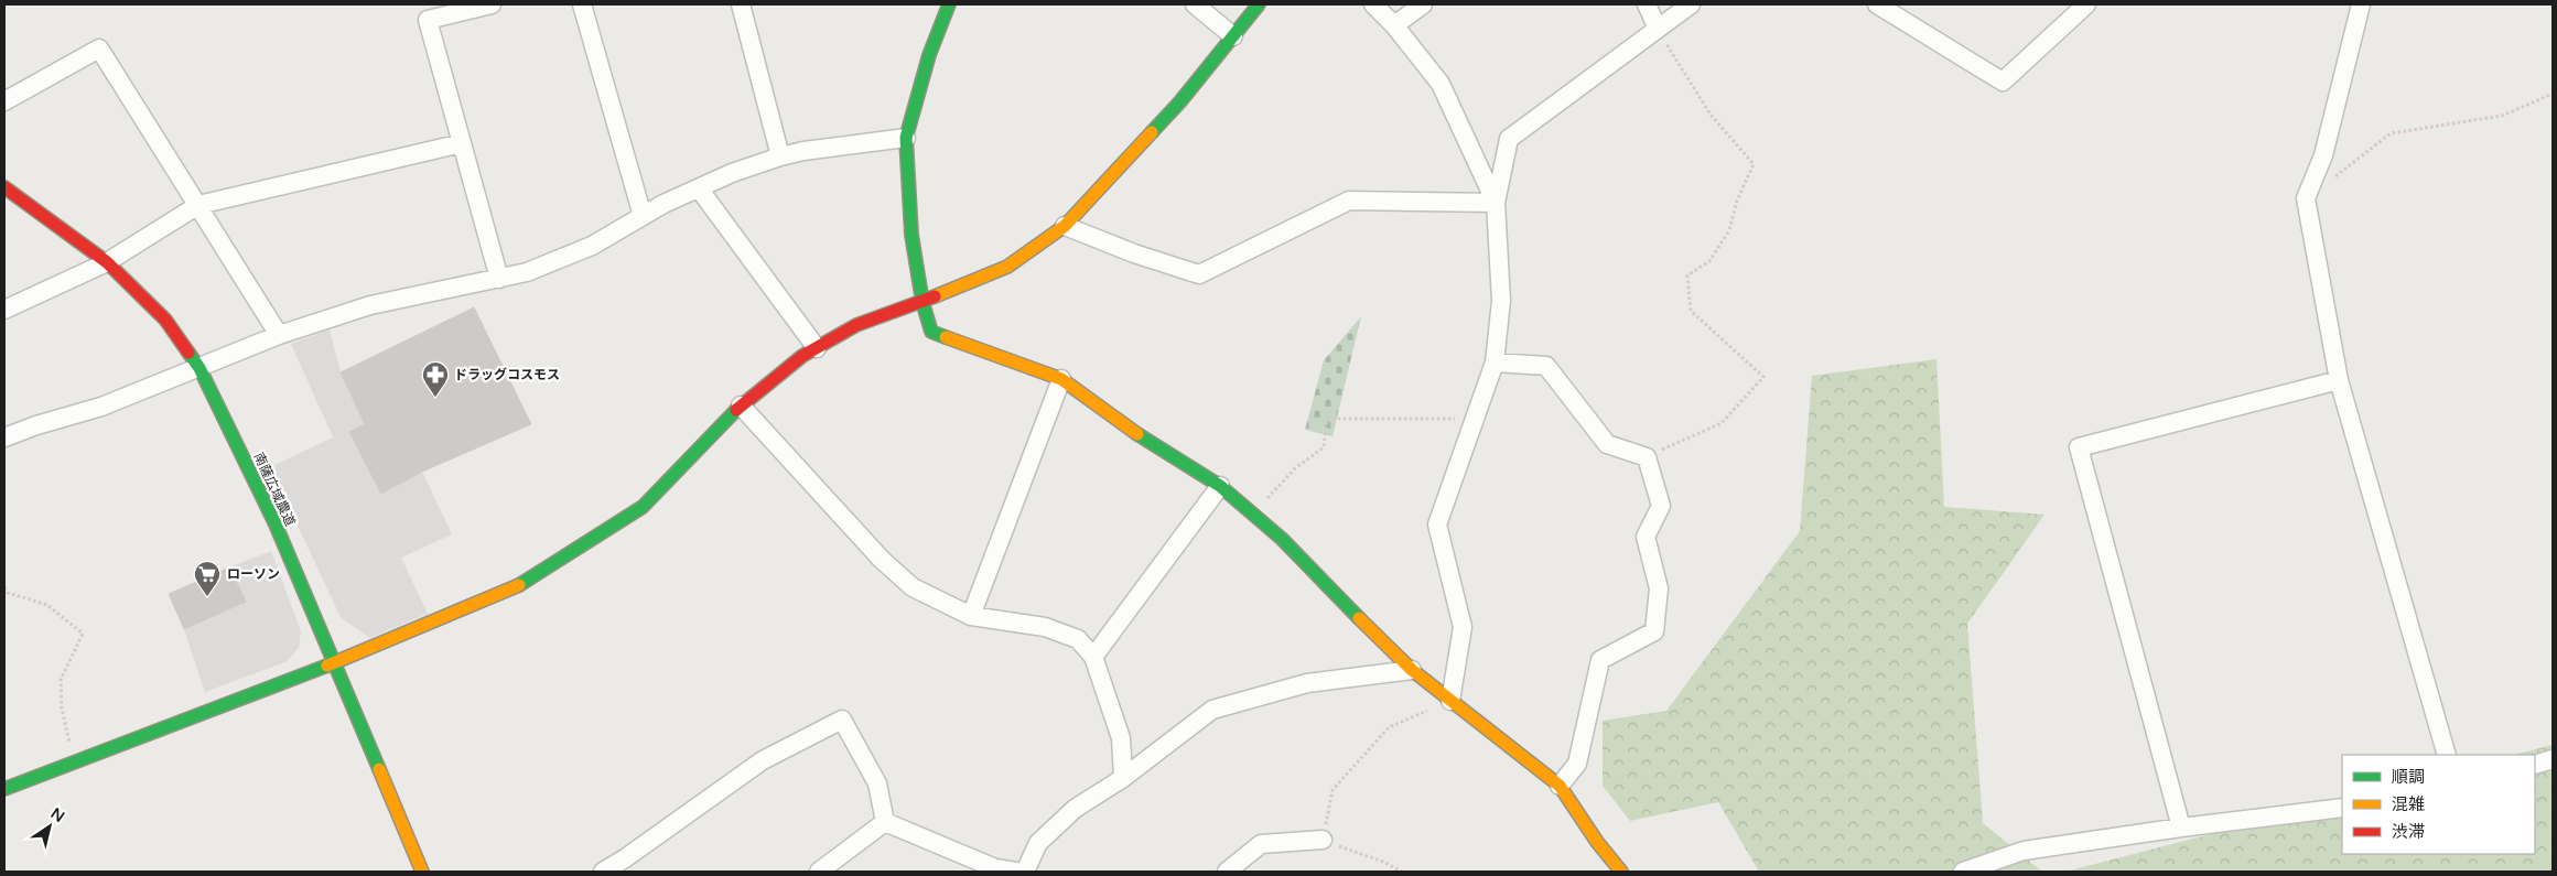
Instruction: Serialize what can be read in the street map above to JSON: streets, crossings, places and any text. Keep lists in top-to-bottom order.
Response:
{
  "streets": {
    "street": ["南薩広域農道"]
  },
  "places": {
    "pharmacy": ["ドラッグコスモス"],
    "supermarket": ["ローソン"]
  },
  "legend": ["順調", "混雑", "渋滞"],
  "north": "top right"
}
